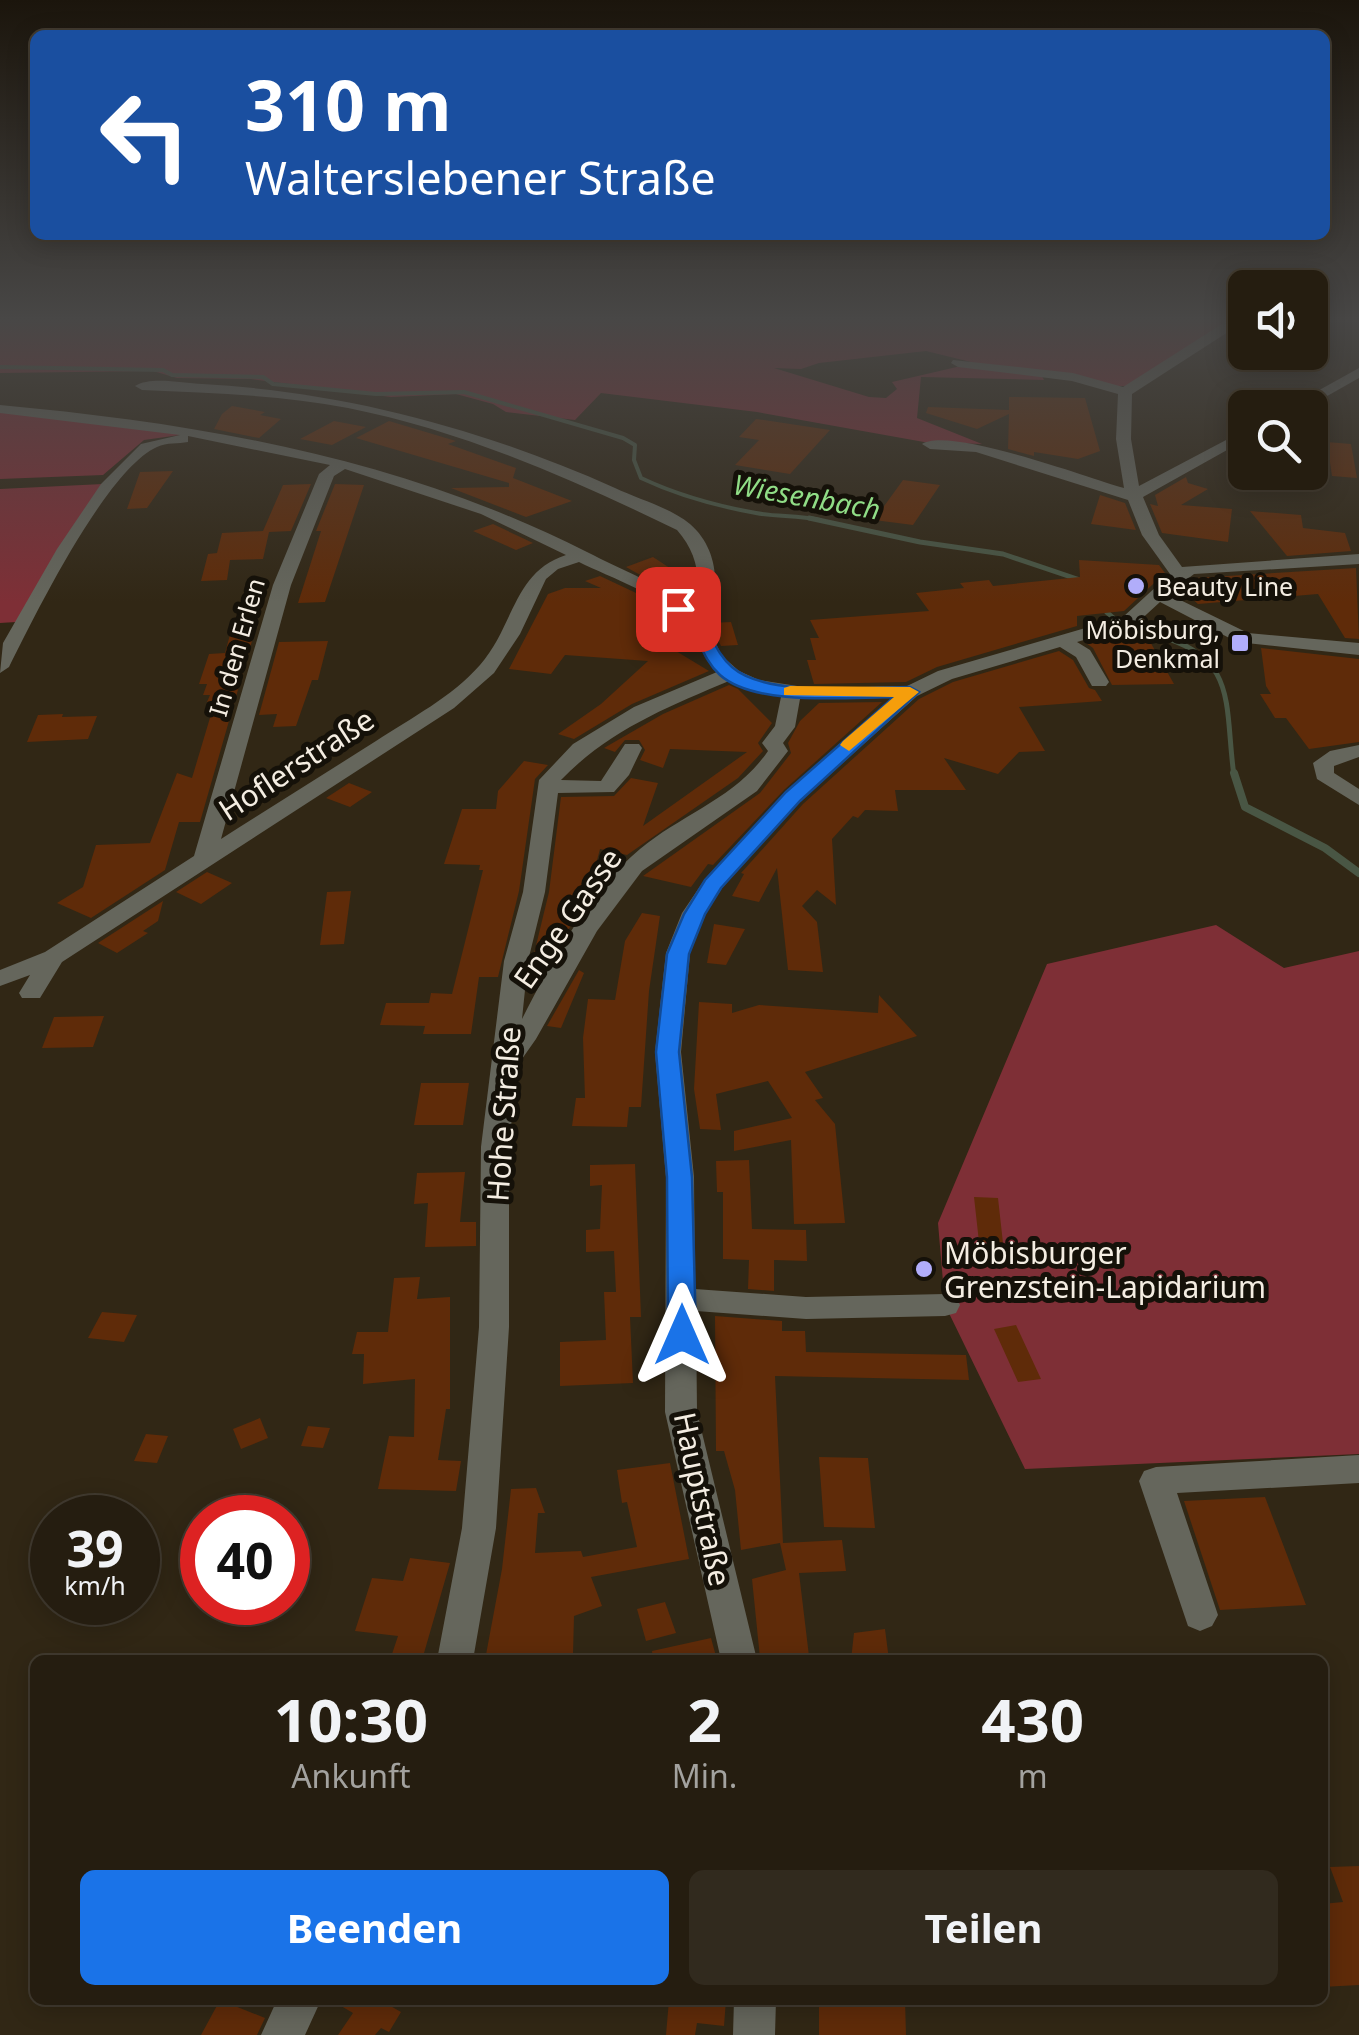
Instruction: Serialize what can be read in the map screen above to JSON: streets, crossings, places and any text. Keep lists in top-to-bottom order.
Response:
{
  "streets": {
    "street": [
      "In den Erlen",
      "Hoflerstraße",
      "Enge Gasse",
      "Hohe Straße",
      "Hauptstraße"
    ]
  },
  "crossings": [
    ["In den Erlen", "Hoflerstraße"],
    ["Enge Gasse", "Hohe Straße"]
  ],
  "water": ["Wiesenbach"],
  "places": {
    "other": ["Beauty Line", "Möbisburger Grenzstein-Lapidarium"],
    "transit": ["Möbisburg, Denkmal"]
  },
  "page": {
    "turn": ["310 m", "Walterslebener Straße"],
    "speed": "39 km/h",
    "limit": "40",
    "eta": [
      "10:30",
      "Ankunft",
      "2",
      "Min.",
      "430",
      "m"
    ],
    "buttons": ["Beenden", "Teilen"]
  }
}
